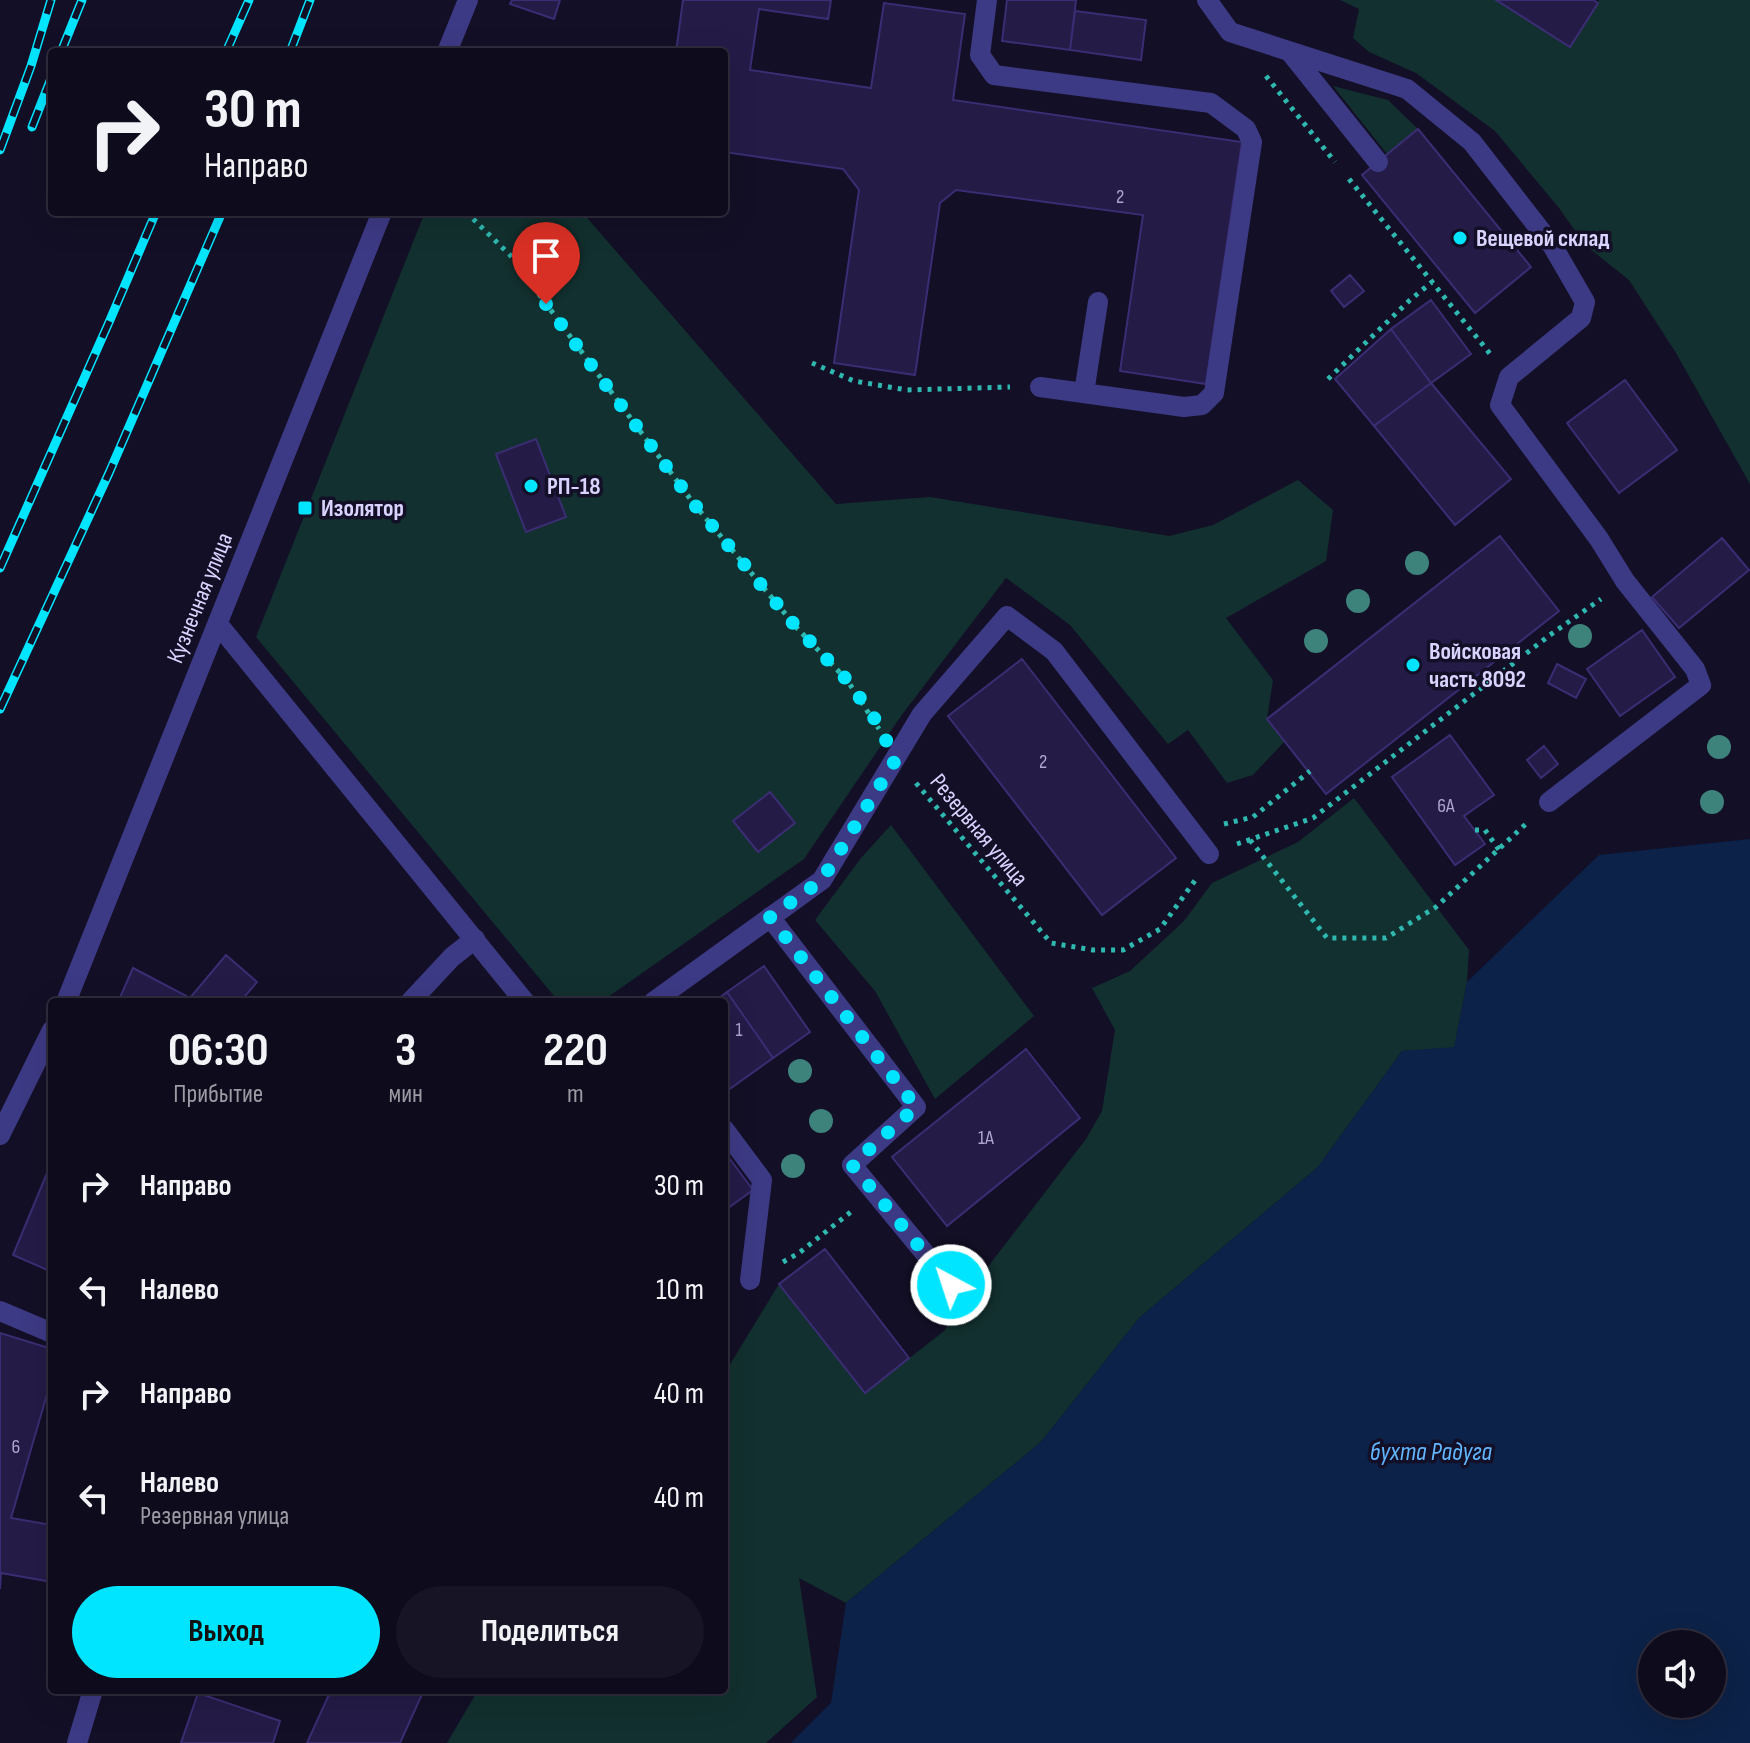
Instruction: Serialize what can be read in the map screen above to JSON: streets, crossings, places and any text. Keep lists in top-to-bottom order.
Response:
{
  "streets": {
    "street": ["Кузнечная улица"],
    "path": ["Резервная улица"]
  },
  "water": ["бухта Радуга"],
  "places": {
    "other": ["Вещевой склад", "РП-18", "Войсковая часть 8092"],
    "transit": ["Изолятор"]
  },
  "house_numbers": [
    "2",
    "2",
    "6А",
    "1",
    "1А",
    "6"
  ],
  "page": {
    "turn": ["30 m", "Направо"],
    "eta": [
      "06:30",
      "Прибытие",
      "3",
      "мин",
      "220",
      "m"
    ],
    "list": [
      {
        "name": "Направо",
        "value": "30 m"
      },
      {
        "name": "Налево",
        "value": "10 m"
      },
      {
        "name": "Направо",
        "value": "40 m"
      },
      {
        "name": "Налево",
        "note": "Резервная улица",
        "value": "40 m"
      }
    ],
    "buttons": ["Выход", "Поделиться"]
  }
}
